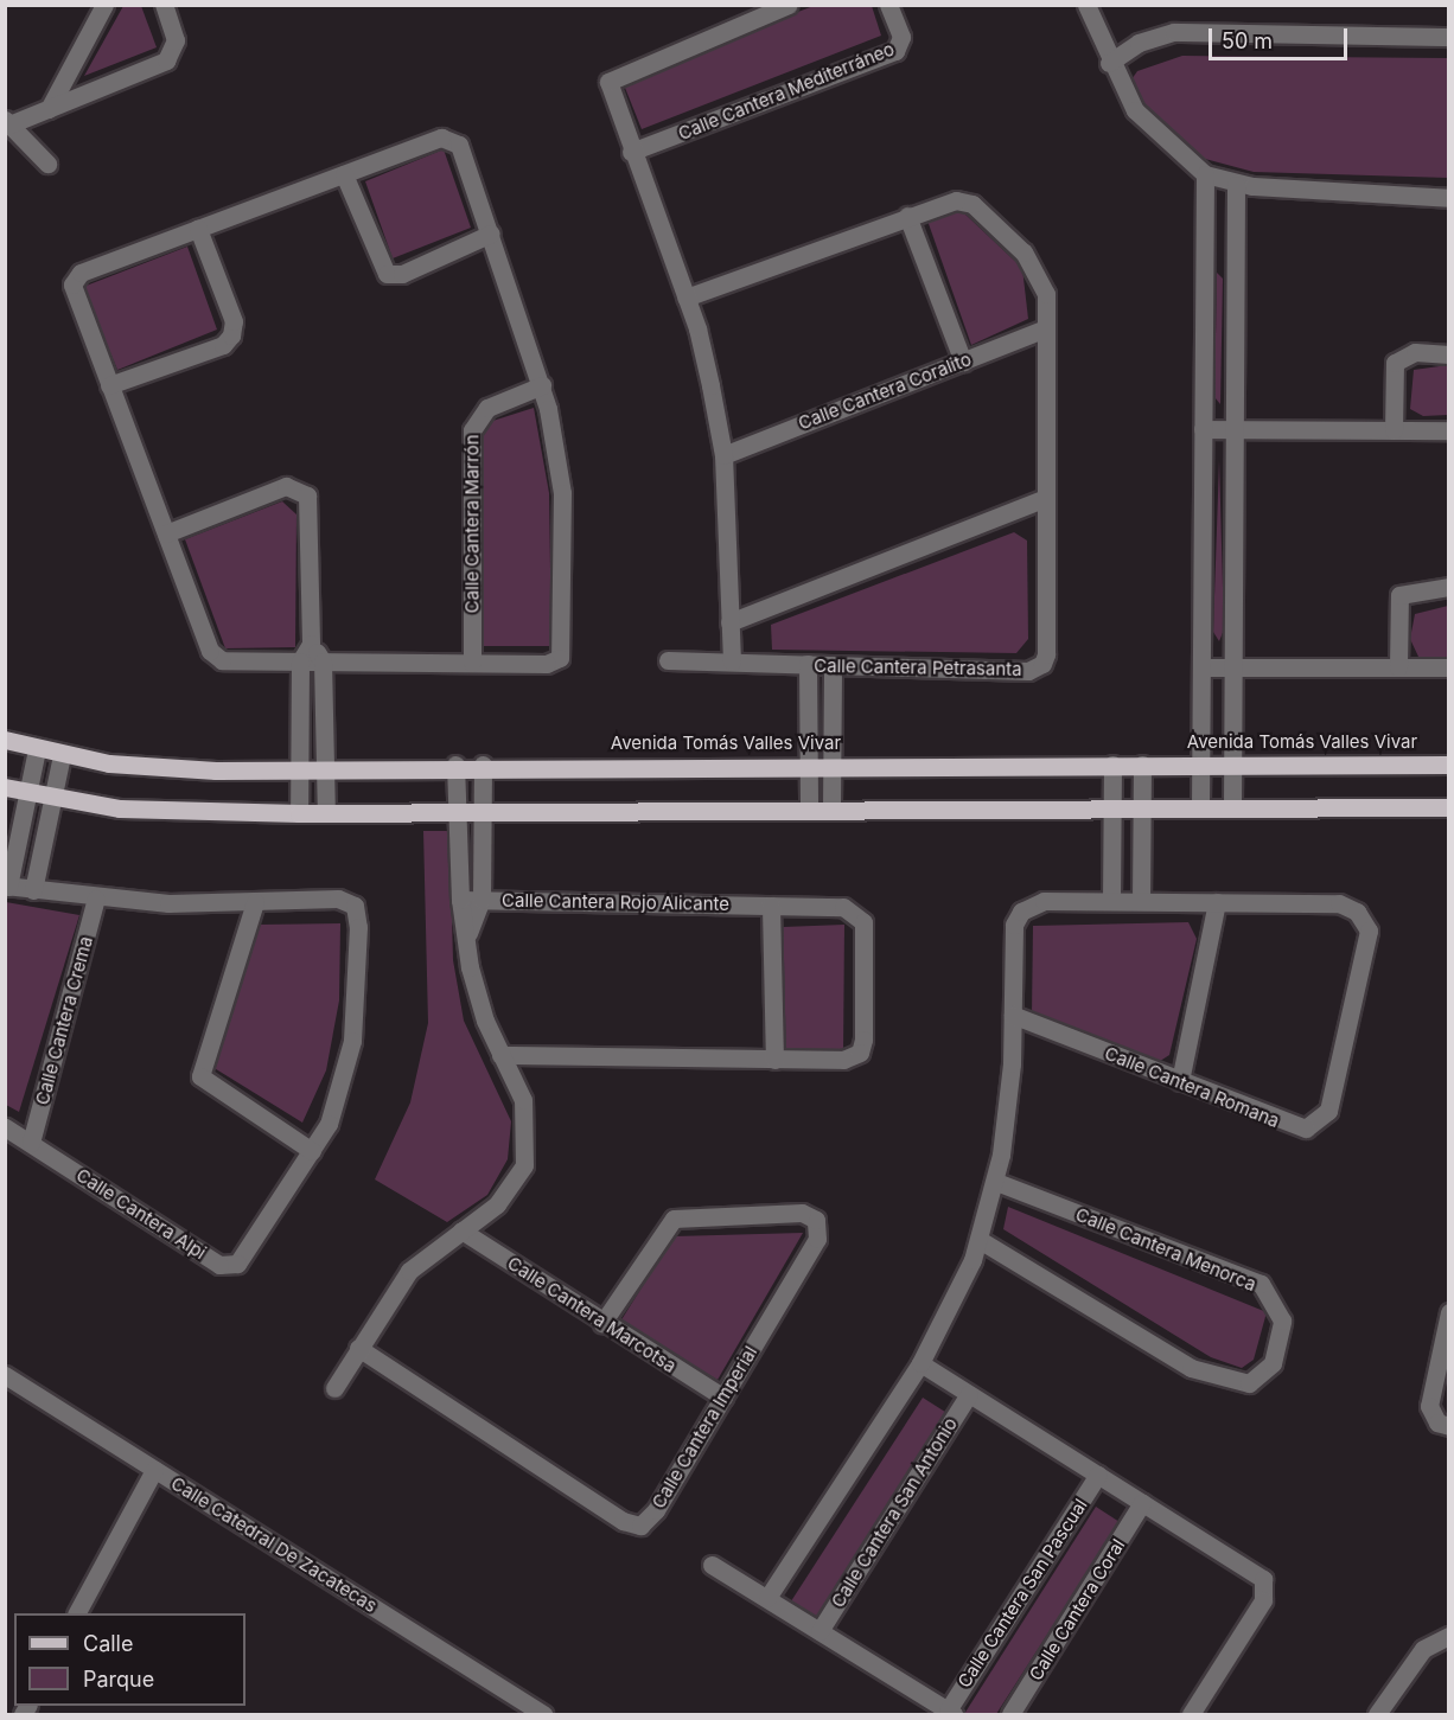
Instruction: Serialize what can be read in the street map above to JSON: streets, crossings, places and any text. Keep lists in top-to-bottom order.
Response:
{
  "streets": {
    "main road": ["Avenida Tomás Valles Vivar"],
    "street": [
      "Calle Cantera Mediterráneo",
      "Calle Cantera Coralito",
      "Calle Cantera Marrón",
      "Calle Cantera Petrasanta",
      "Calle Cantera Rojo Alicante",
      "Calle Cantera Crema",
      "Calle Cantera Romana",
      "Calle Cantera Alpi",
      "Calle Cantera Menorca",
      "Calle Cantera Marcotsa",
      "Calle Cantera Imperial",
      "Calle Cantera San Antonio",
      "Calle Catedral De Zacatecas",
      "Calle Cantera San Pascual",
      "Calle Cantera Coral"
    ]
  },
  "crossings": [
    ["Calle Cantera Coralito", "Calle Cantera Petrasanta"],
    ["Calle Cantera Crema", "Calle Cantera Alpi"],
    ["Calle Cantera Romana", "Calle Cantera Menorca"],
    ["Calle Cantera Marcotsa", "Calle Cantera Imperial"]
  ],
  "legend": ["Calle", "Parque"],
  "scale_bar": "50 m"
}
